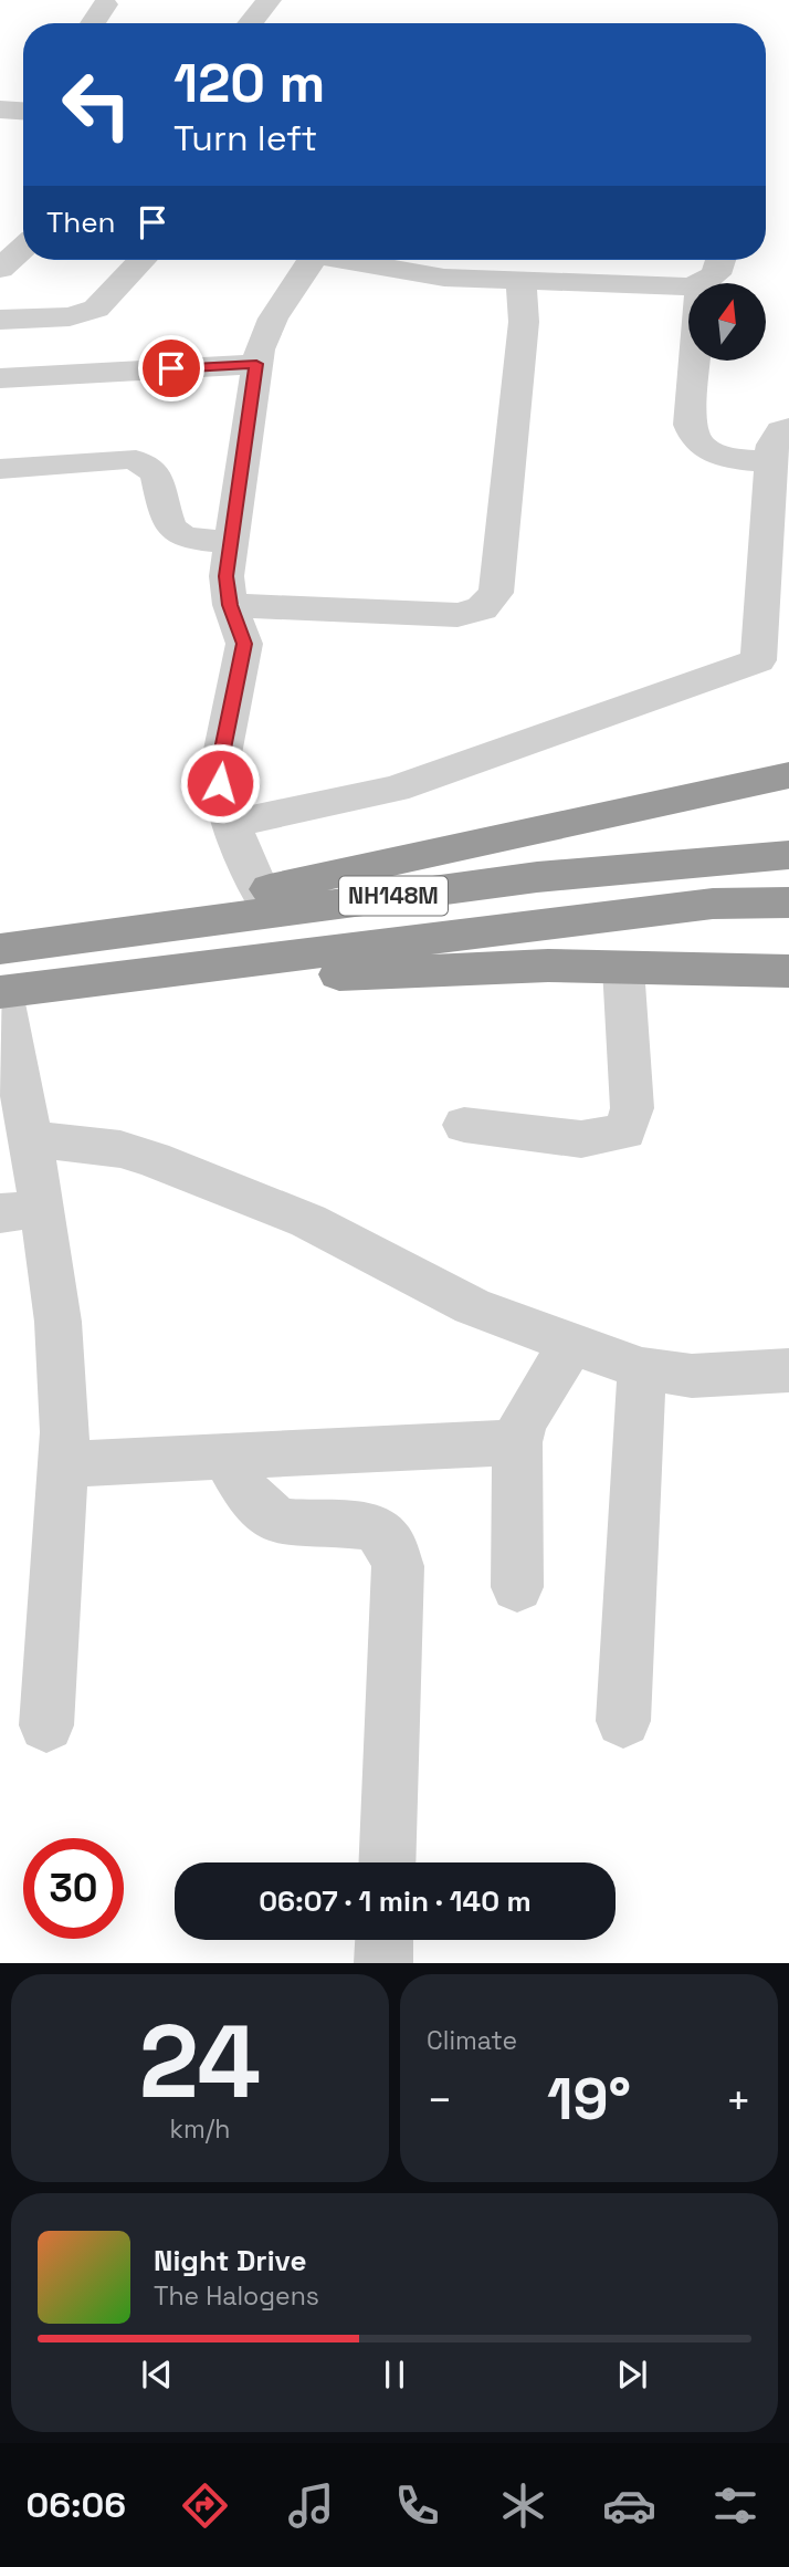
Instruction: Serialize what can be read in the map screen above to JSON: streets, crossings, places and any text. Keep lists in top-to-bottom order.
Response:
{
  "streets": {
    "highway": ["NH148M"]
  },
  "north": "top",
  "page": {
    "turn": ["120 m", "Turn left"],
    "then": "Then",
    "limit": "30",
    "trip": "06:07 · 1 min · 140 m",
    "tile": [
      ["24", "km/h"],
      "Climate"
    ],
    "heat": ["−", "19°", "+"],
    "song": ["Night Drive", "The Halogens"],
    "tabs": "06:06"
  }
}
